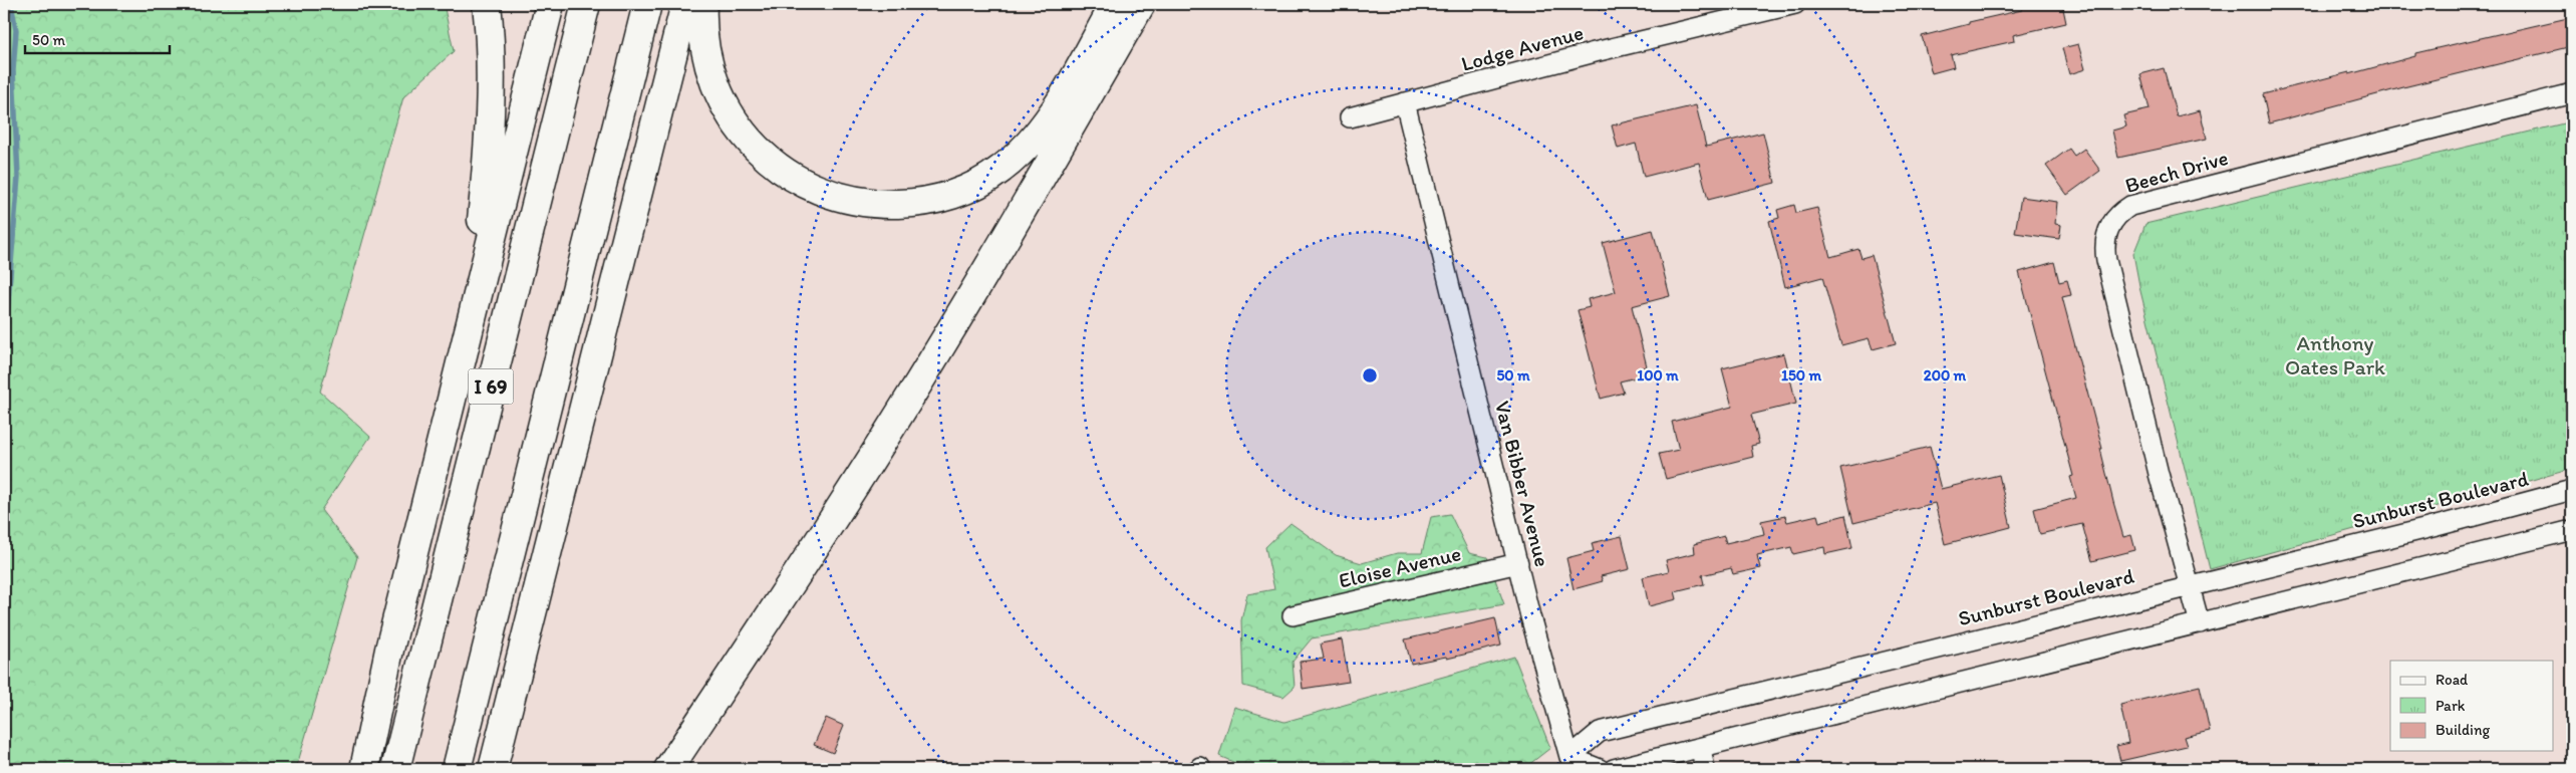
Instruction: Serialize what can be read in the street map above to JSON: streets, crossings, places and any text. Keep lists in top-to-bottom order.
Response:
{
  "streets": {
    "highway": ["I 69"],
    "street": [
      "Lodge Avenue",
      "Beech Drive",
      "Van Bibber Avenue",
      "Sunburst Boulevard",
      "Eloise Avenue"
    ]
  },
  "crossings": [
    ["Lodge Avenue", "Van Bibber Avenue"],
    ["Beech Drive", "Sunburst Boulevard"],
    ["Van Bibber Avenue", "Sunburst Boulevard"],
    ["Van Bibber Avenue", "Eloise Avenue"]
  ],
  "parks": ["Anthony Oates Park"],
  "legend": ["Road", "Park", "Building"],
  "scale_bar": "50 m",
  "rings": [
    "50 m",
    "100 m",
    "150 m",
    "200 m"
  ]
}
